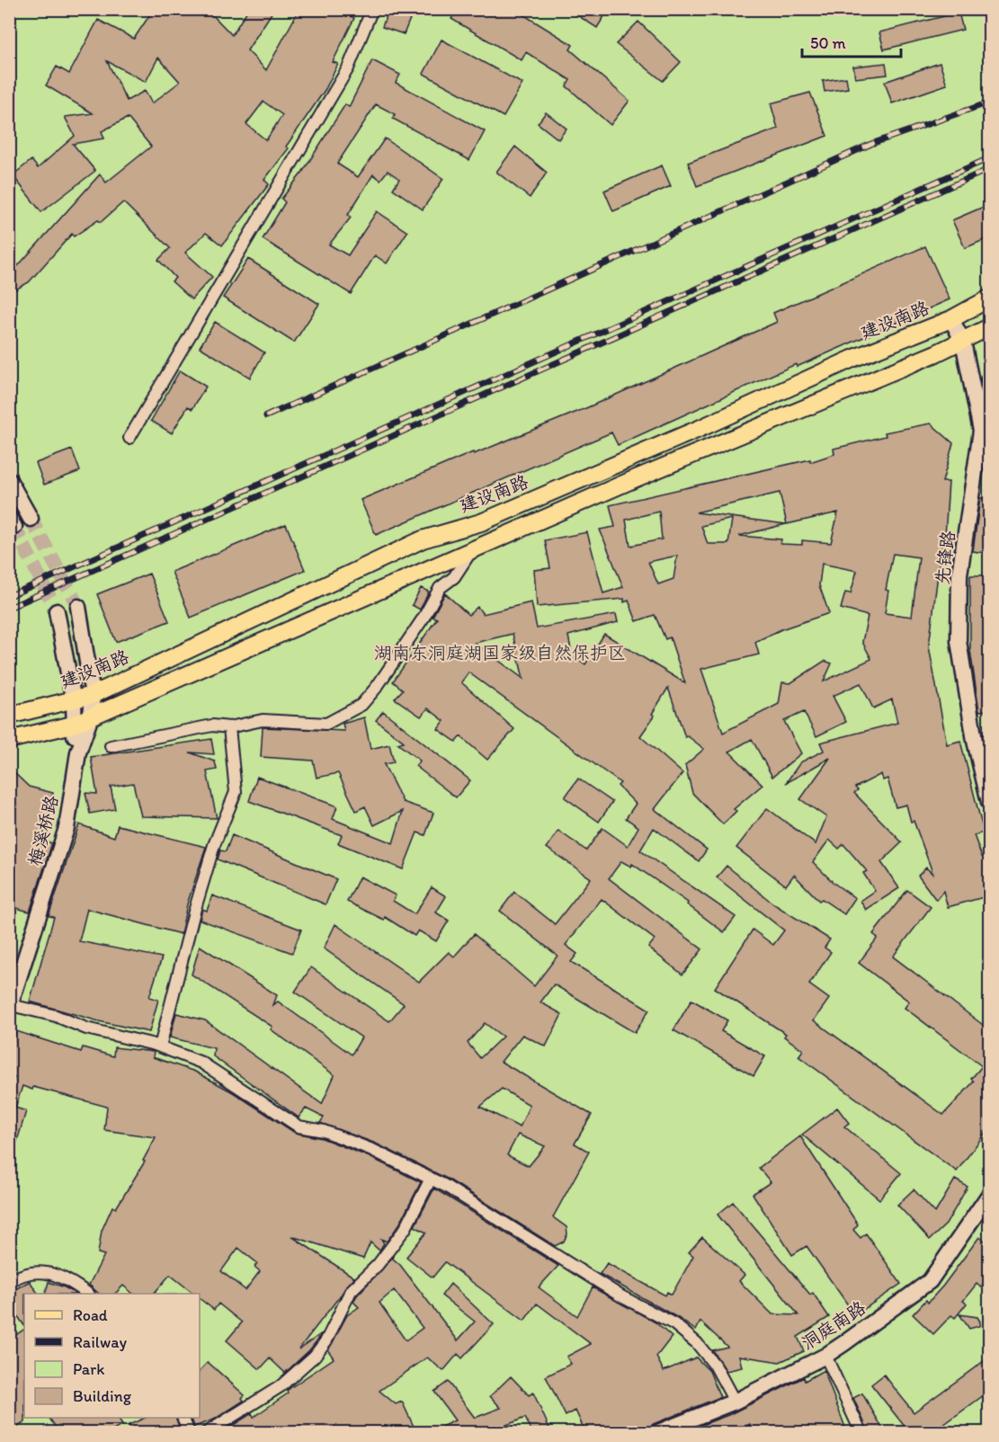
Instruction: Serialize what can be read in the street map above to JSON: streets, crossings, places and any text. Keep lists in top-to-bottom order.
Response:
{
  "streets": {
    "main road": [
      "建设南路",
      "先锋路",
      "梅溪桥路",
      "洞庭南路"
    ]
  },
  "crossings": [
    ["建设南路", "先锋路"]
  ],
  "parks": ["湖南东洞庭湖国家级自然保护区"],
  "legend": [
    "Road",
    "Railway",
    "Park",
    "Building"
  ],
  "scale_bar": "50 m"
}
